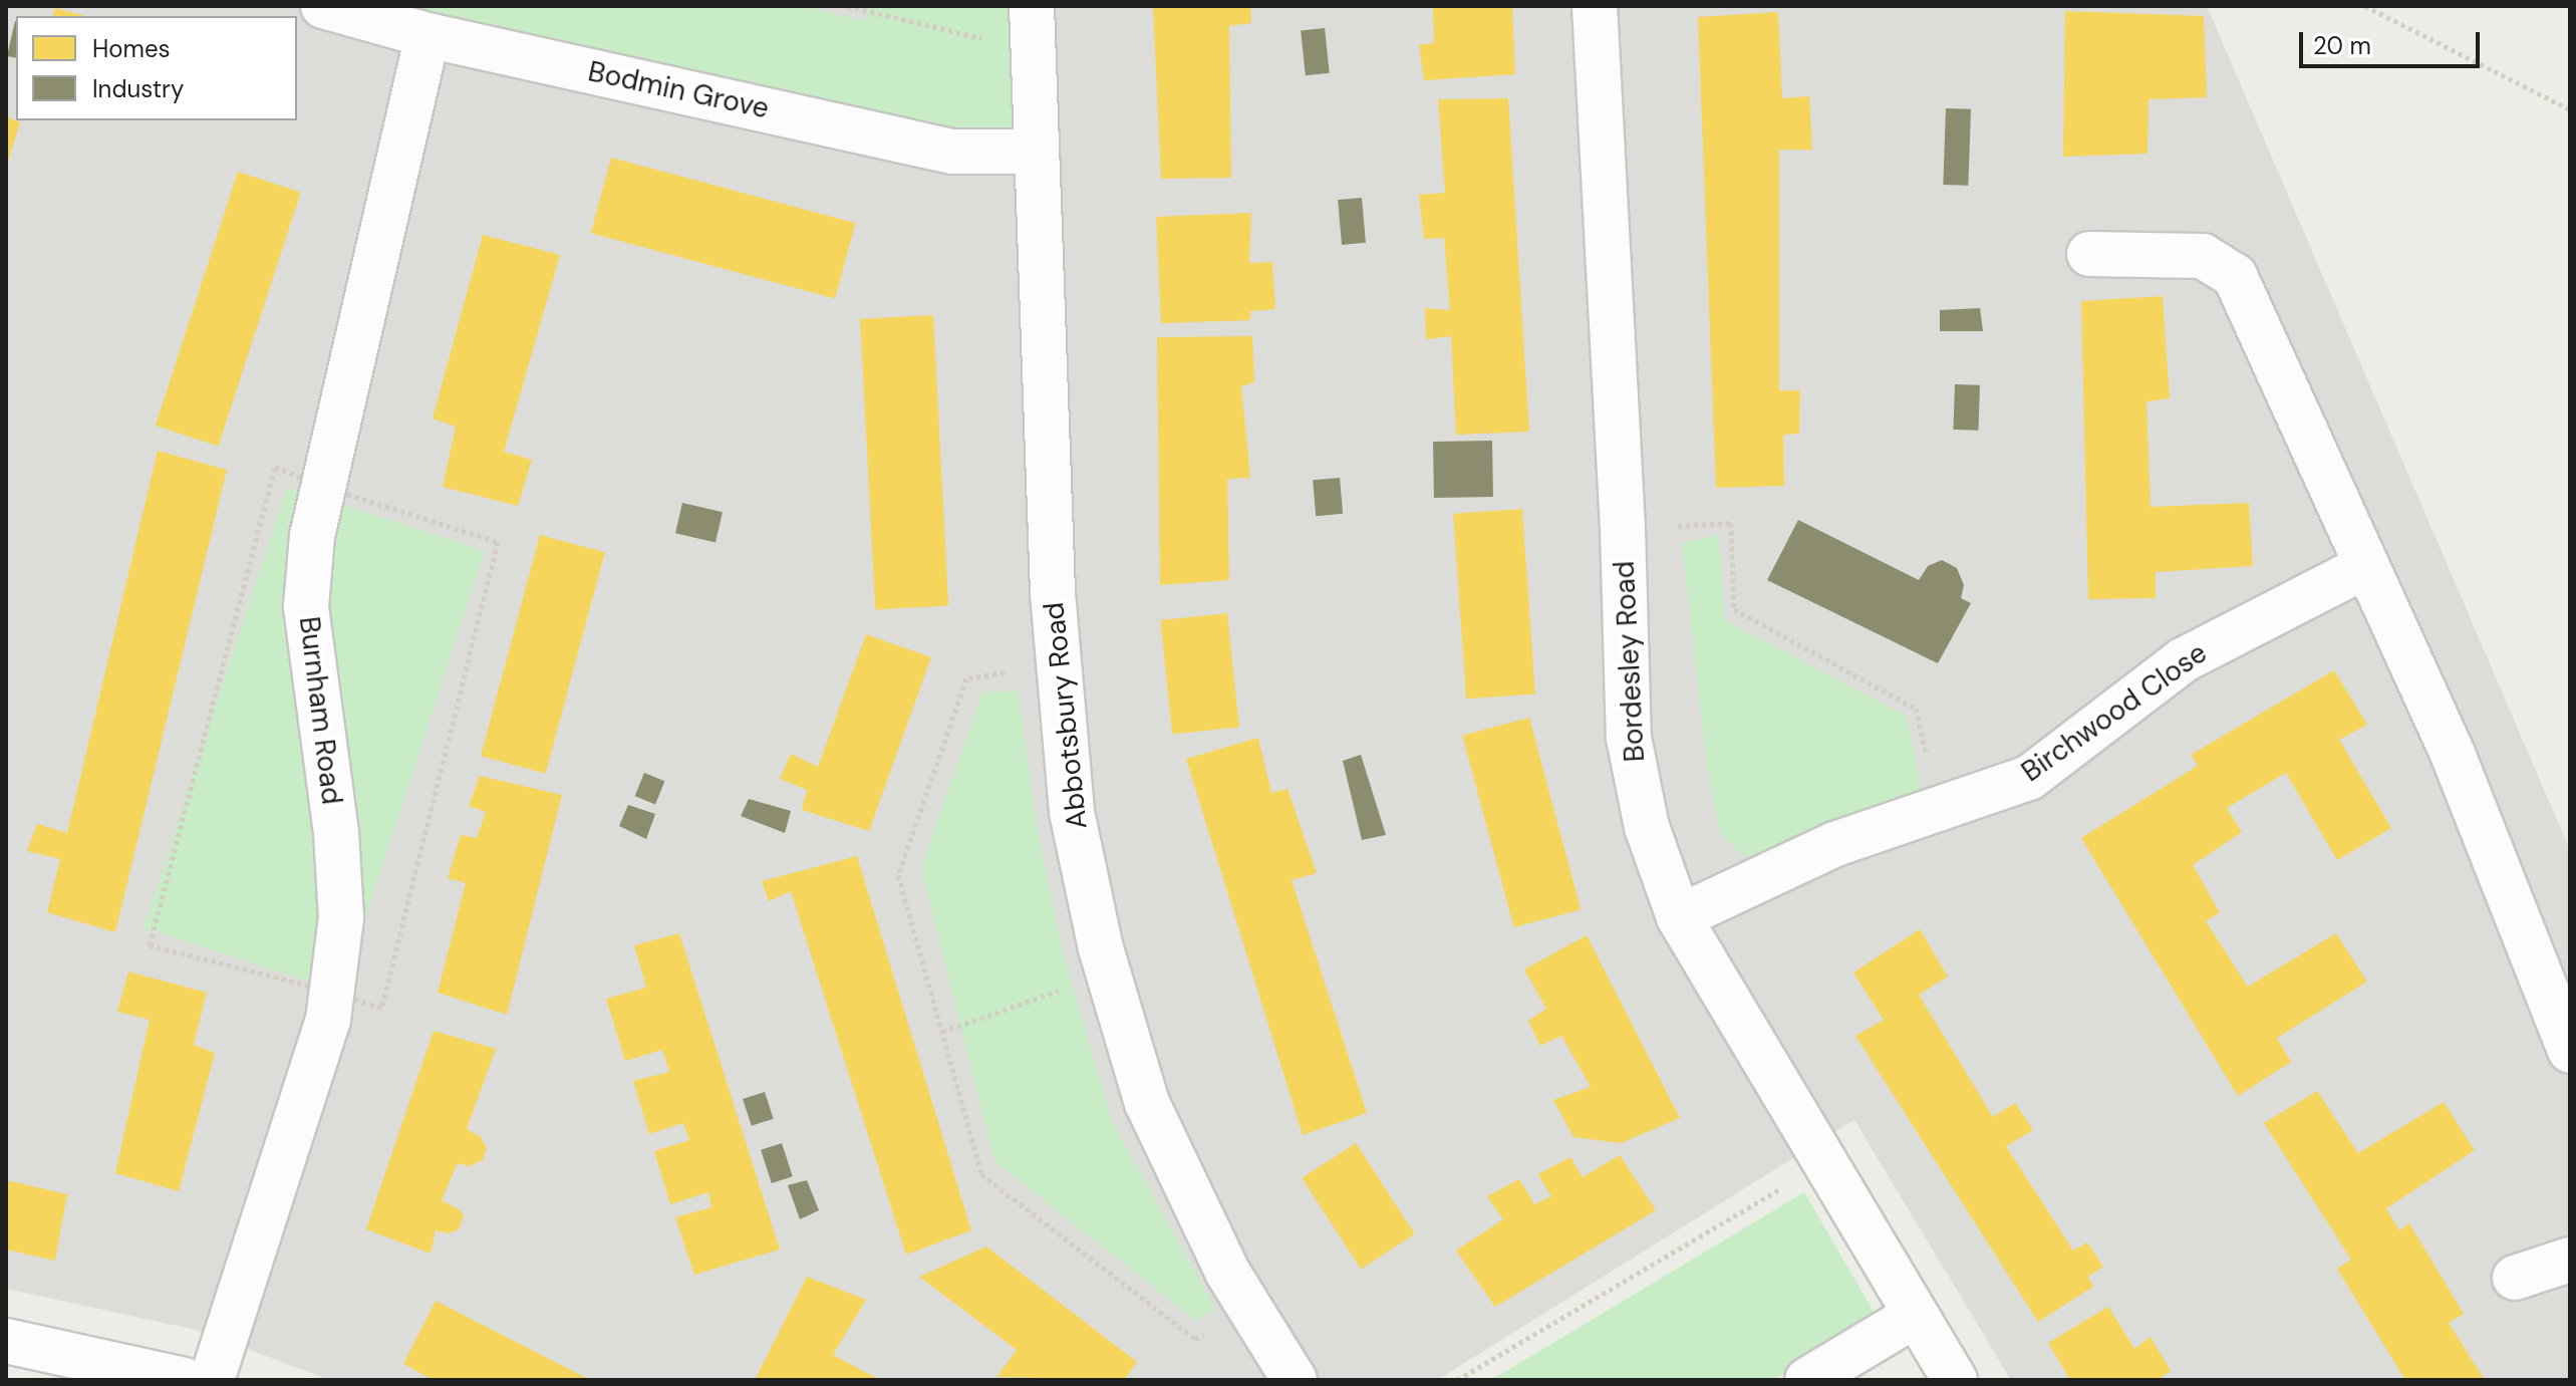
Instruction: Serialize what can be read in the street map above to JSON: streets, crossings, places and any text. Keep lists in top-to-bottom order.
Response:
{
  "streets": {
    "street": [
      "Bodmin Grove",
      "Bordesley Road",
      "Burnham Road",
      "Birchwood Close",
      "Abbotsbury Road"
    ]
  },
  "crossings": [
    ["Bodmin Grove", "Burnham Road"],
    ["Bodmin Grove", "Abbotsbury Road"],
    ["Bordesley Road", "Birchwood Close"]
  ],
  "legend": ["Homes", "Industry"],
  "scale_bar": "20 m"
}
